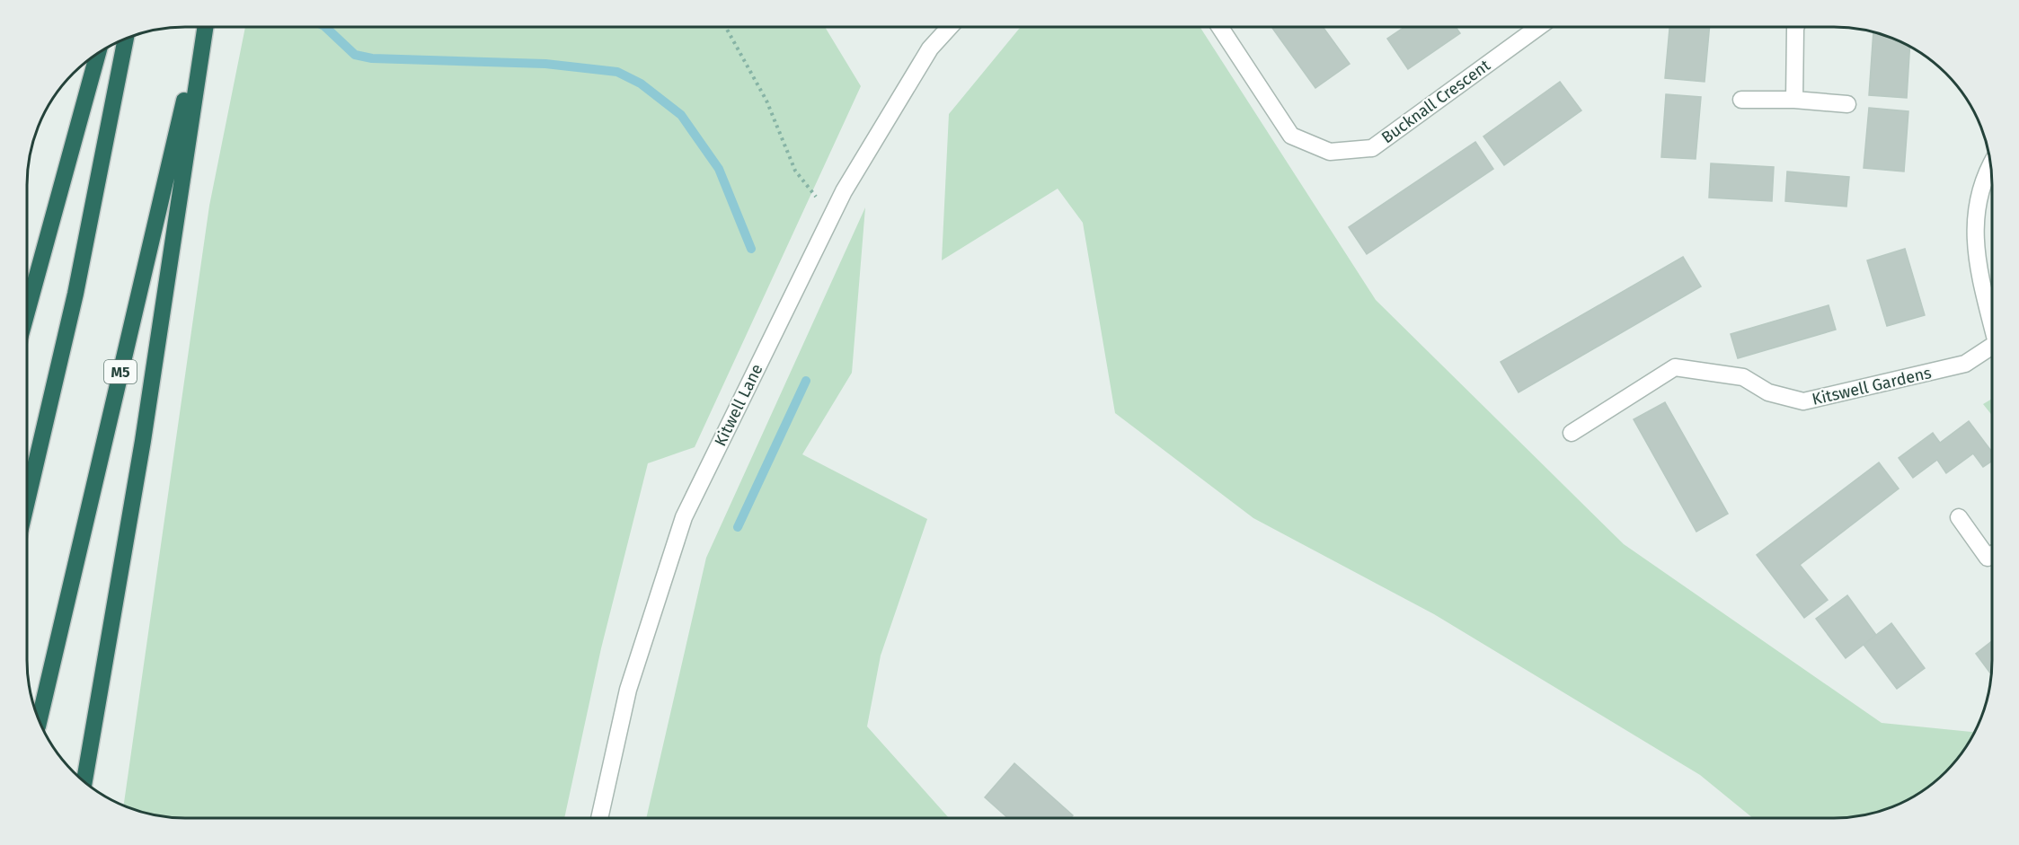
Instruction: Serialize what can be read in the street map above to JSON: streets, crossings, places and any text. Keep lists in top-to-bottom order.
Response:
{
  "streets": {
    "highway": ["M5"],
    "street": ["Bucknall Crescent", "Kitswell Gardens", "Kitwell Lane"]
  }
}
